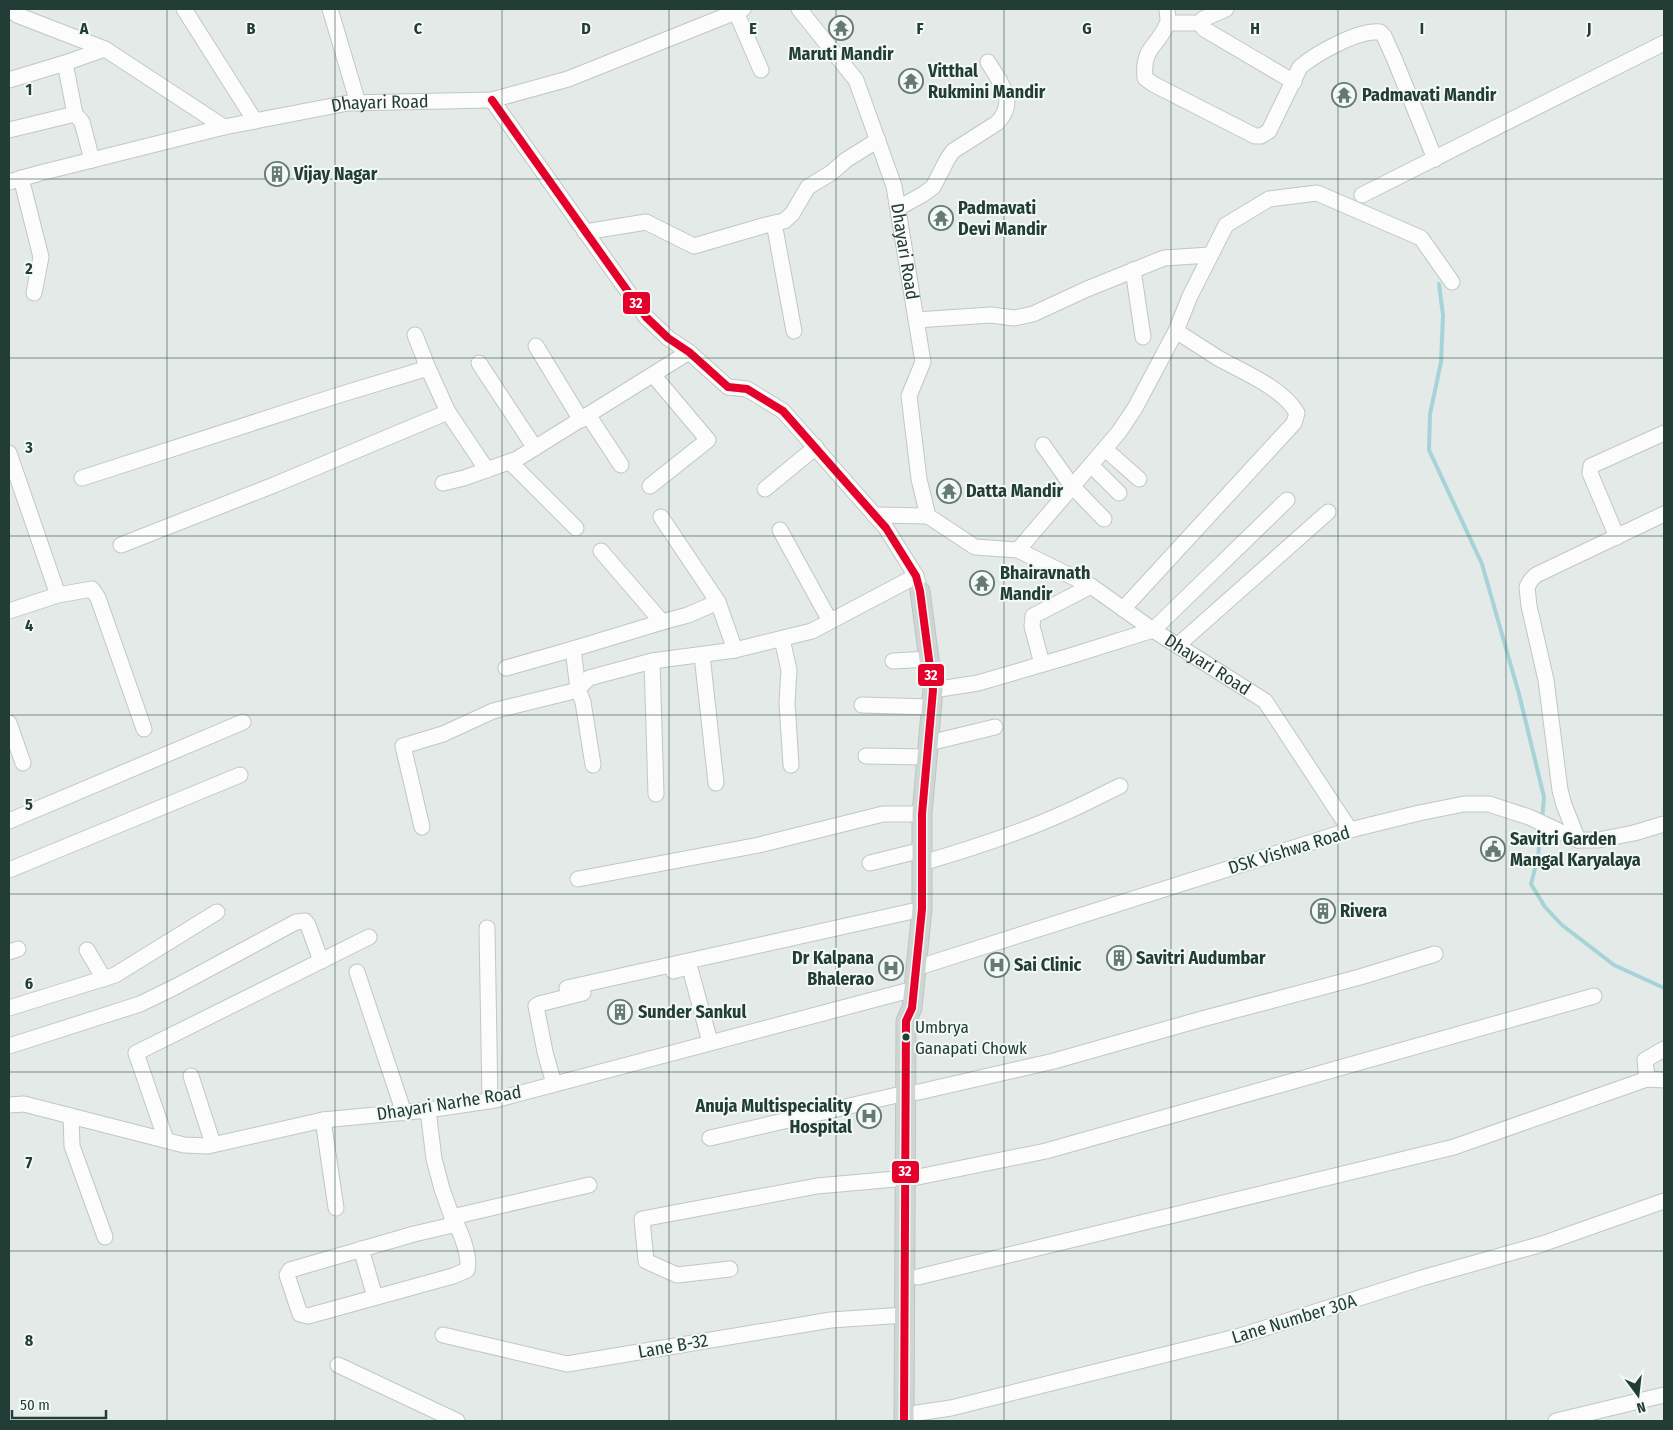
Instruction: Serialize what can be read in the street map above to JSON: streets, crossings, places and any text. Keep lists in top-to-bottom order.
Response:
{
  "streets": {
    "street": [
      "Dhayari Road",
      "DSK Vishwa Road",
      "Dhayari Narhe Road",
      "Lane Number 30A",
      "Lane B-32"
    ]
  },
  "crossings": [
    ["Dhayari Road", "DSK Vishwa Road"]
  ],
  "places": {
    "temple": [
      "Maruti Mandir",
      "Vitthal Rukmini Mandir",
      "Padmavati Mandir",
      "Padmavati Devi Mandir",
      "Datta Mandir",
      "Bhairavnath Mandir"
    ],
    "building": [
      "Vijay Nagar",
      "Rivera",
      "Savitri Audumbar",
      "Sunder Sankul"
    ],
    "public building": ["Savitri Garden Mangal Karyalaya"],
    "hospital": ["Sai Clinic", "Dr Kalpana Bhalerao", "Anuja Multispeciality Hospital"],
    "other": ["Umbrya Ganapati Chowk"]
  },
  "lines": ["transit line 32"],
  "scale_bar": "50 m",
  "north": "bottom",
  "grid": {
    "columns": [
      "A",
      "B",
      "C",
      "D",
      "E",
      "F",
      "G",
      "H",
      "I",
      "J"
    ],
    "rows": [
      "1",
      "2",
      "3",
      "4",
      "5",
      "6",
      "7",
      "8"
    ]
  }
}
